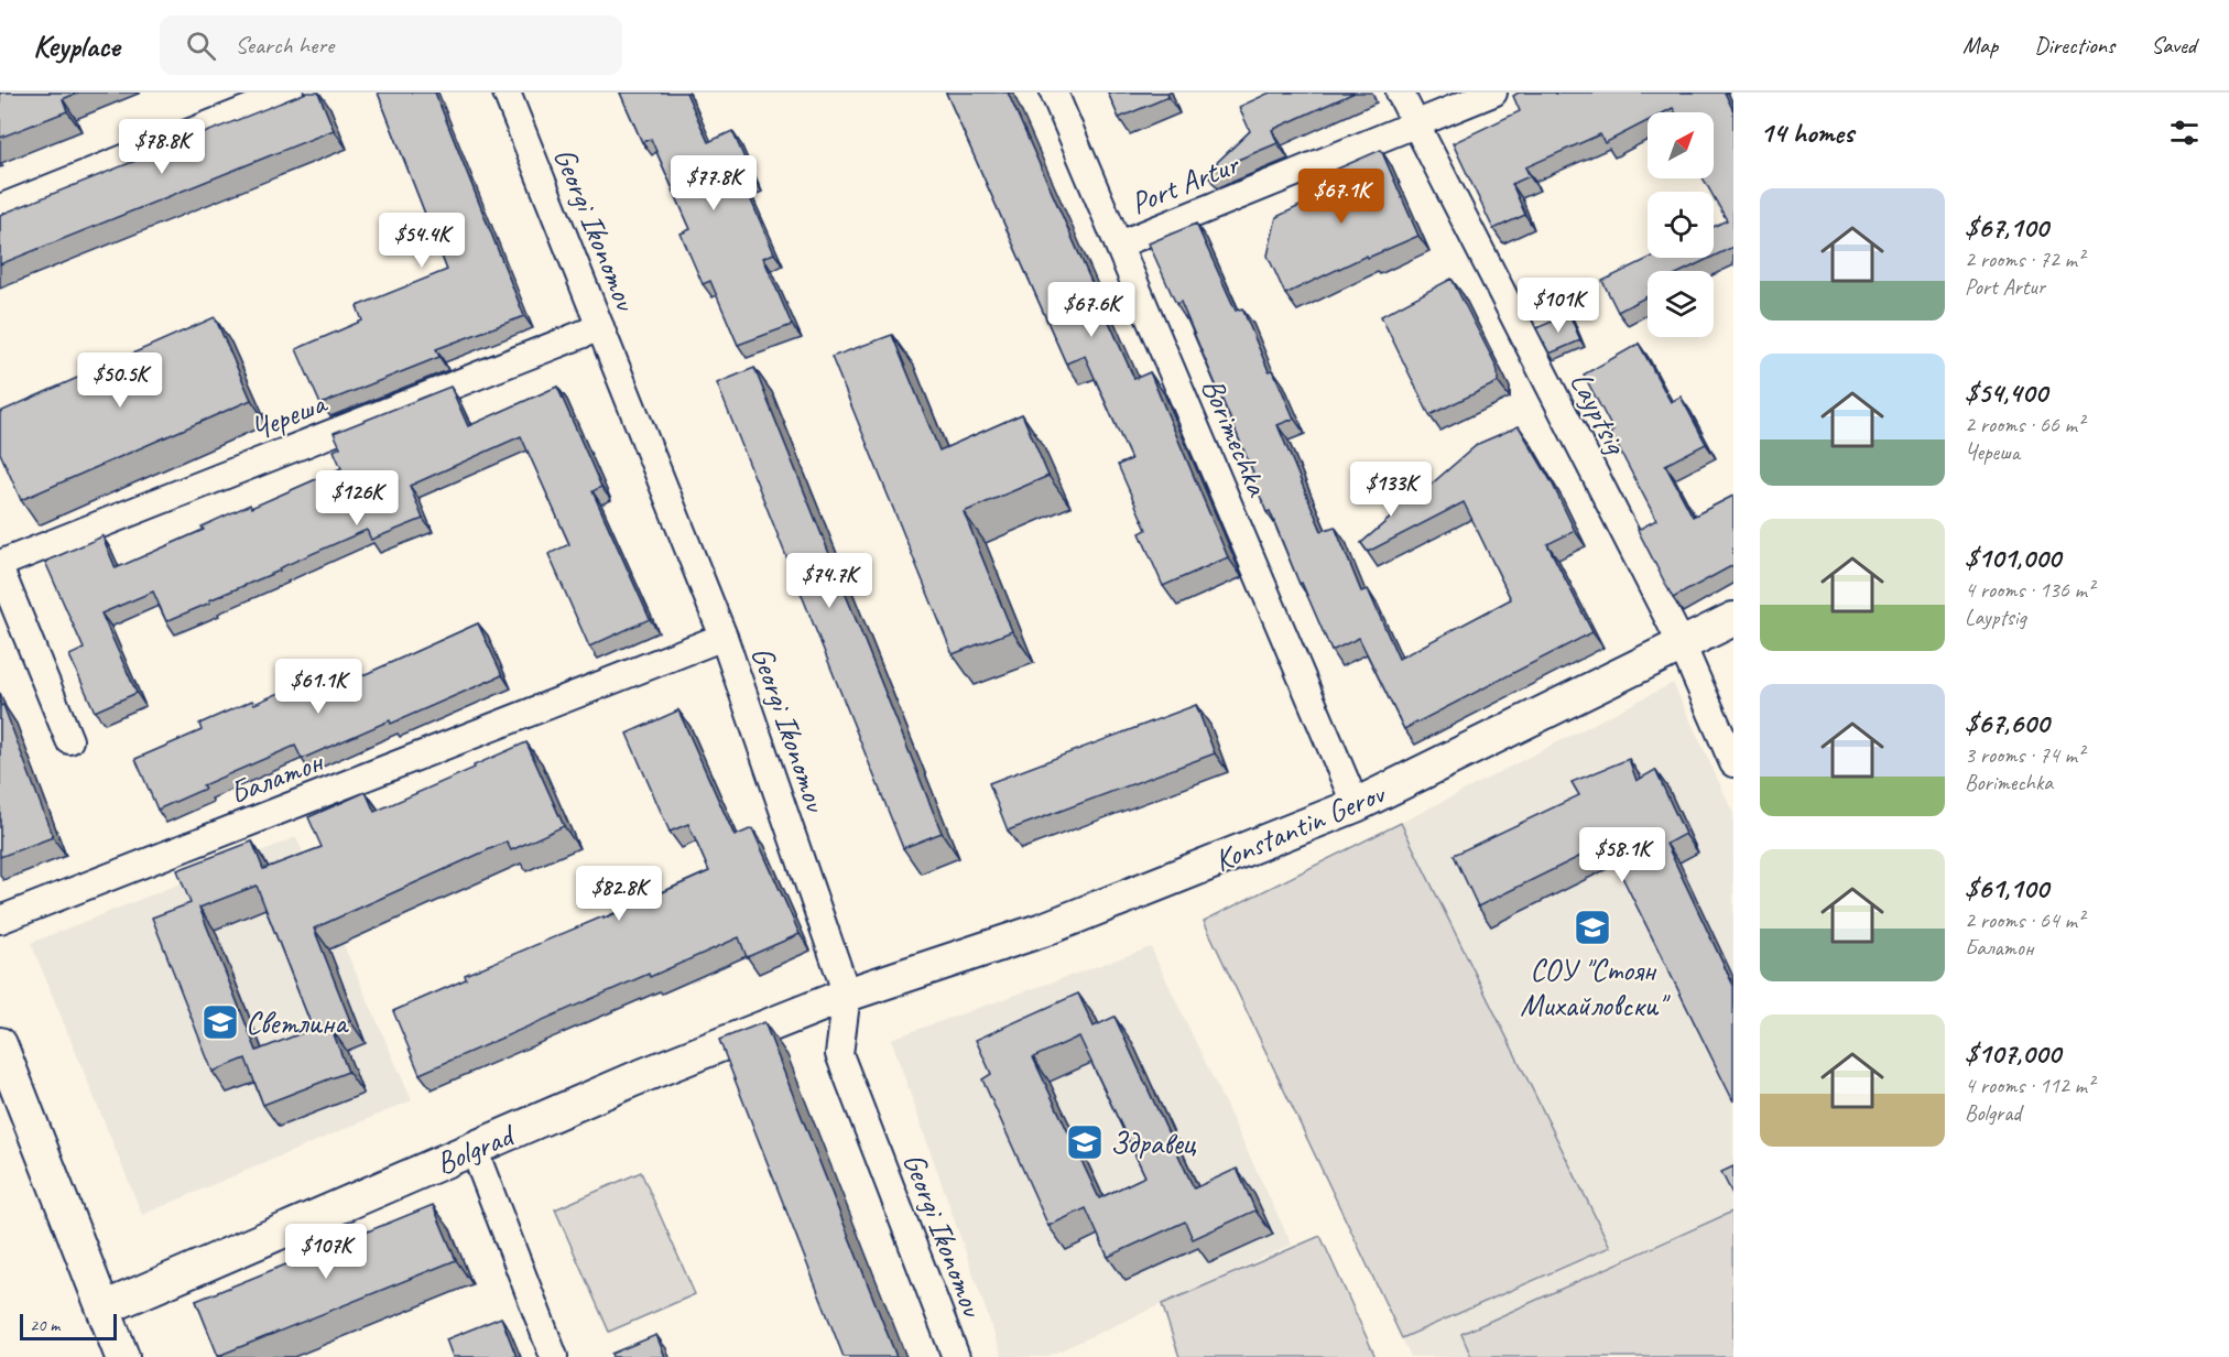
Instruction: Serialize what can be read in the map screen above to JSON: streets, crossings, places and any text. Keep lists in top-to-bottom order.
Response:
{
  "streets": {
    "street": [
      "Port Artur",
      "Georgi Ikonomov",
      "Layptsig",
      "Череша",
      "Borimechka",
      "Балатон",
      "Konstantin Gerov",
      "Bolgrad"
    ]
  },
  "crossings": [
    ["Port Artur", "Layptsig"],
    ["Port Artur", "Borimechka"],
    ["Georgi Ikonomov", "Череша"],
    ["Georgi Ikonomov", "Балатон"],
    ["Georgi Ikonomov", "Konstantin Gerov"],
    ["Georgi Ikonomov", "Bolgrad"],
    ["Layptsig", "Konstantin Gerov"],
    ["Borimechka", "Konstantin Gerov"],
    ["Konstantin Gerov", "Bolgrad"]
  ],
  "places": {
    "school or university": ["СОУ \"Стоян Михайловски\"", "Светлина", "Здравец"]
  },
  "scale_bar": "20 m",
  "north": "top right",
  "page": {
    "header": "Keyplace",
    "search": "Search here",
    "nav": ["Map", "Directions", "Saved"],
    "heading": "14 homes",
    "price": [
      "$78.8K",
      "$77.8K",
      "$67.1K",
      "$54.4K",
      "$101K",
      "$67.6K",
      "$50.5K",
      "$133K",
      "$126K",
      "$74.7K",
      "$61.1K",
      "$58.1K",
      "$82.8K",
      "$107K"
    ],
    "list": [
      {
        "name": "$67,100",
        "note": "2 rooms · 72 m² · Port Artur"
      },
      {
        "name": "$54,400",
        "note": "2 rooms · 66 m² · Череша"
      },
      {
        "name": "$101,000",
        "note": "4 rooms · 136 m² · Layptsig"
      },
      {
        "name": "$67,600",
        "note": "3 rooms · 74 m² · Borimechka"
      },
      {
        "name": "$61,100",
        "note": "2 rooms · 64 m² · Балатон"
      },
      {
        "name": "$107,000",
        "note": "4 rooms · 112 m² · Bolgrad"
      }
    ],
    "scale": "20 m"
  }
}
